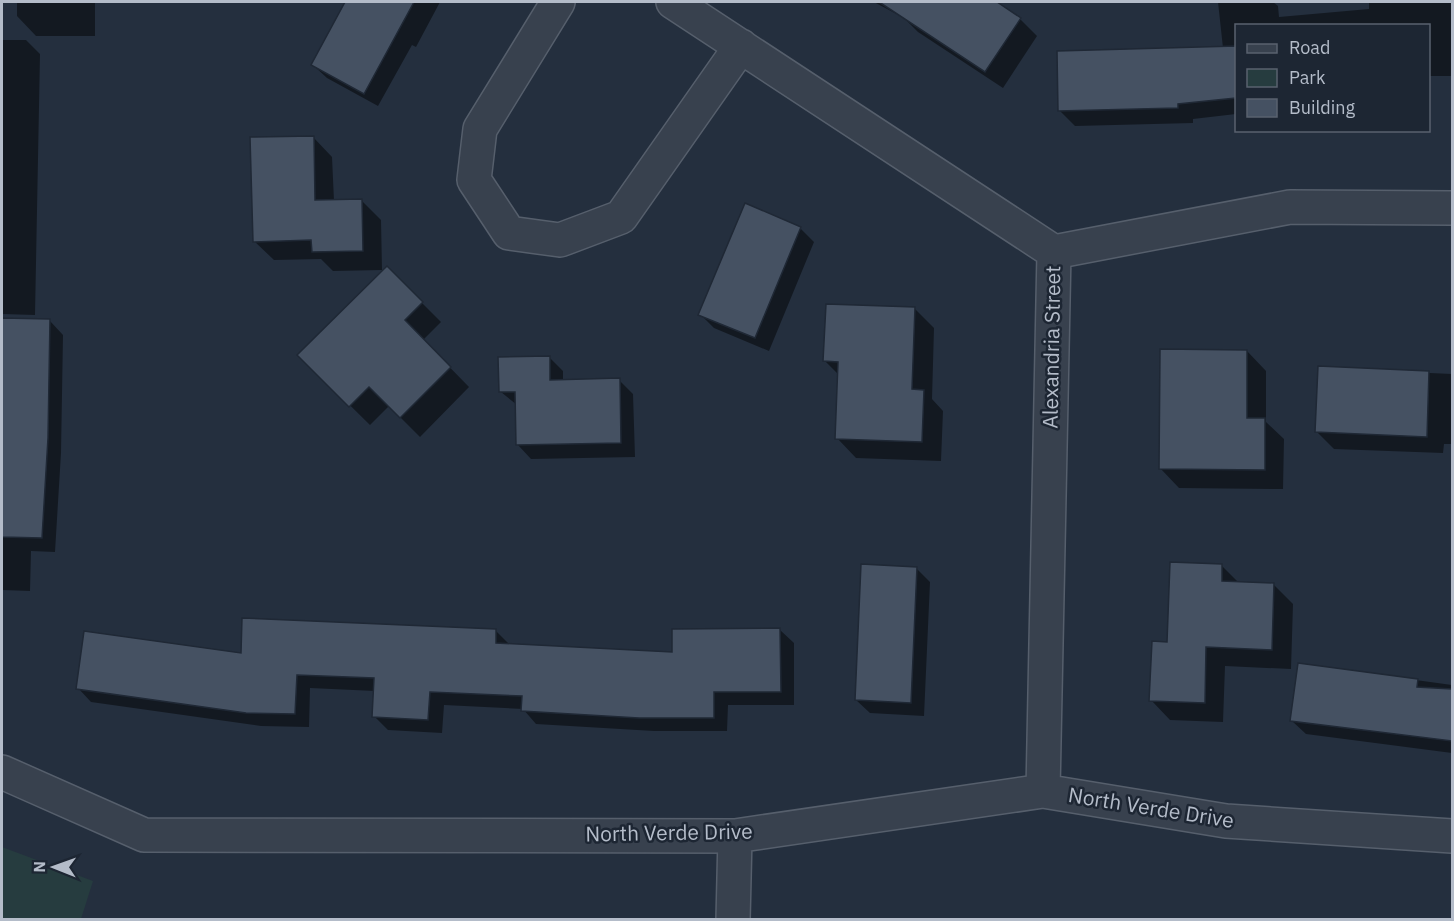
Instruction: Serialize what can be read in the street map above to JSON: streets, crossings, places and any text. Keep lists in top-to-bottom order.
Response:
{
  "streets": {
    "street": ["Alexandria Street", "North Verde Drive"]
  },
  "crossings": [
    ["Alexandria Street", "North Verde Drive"]
  ],
  "legend": ["Road", "Park", "Building"],
  "north": "left"
}
